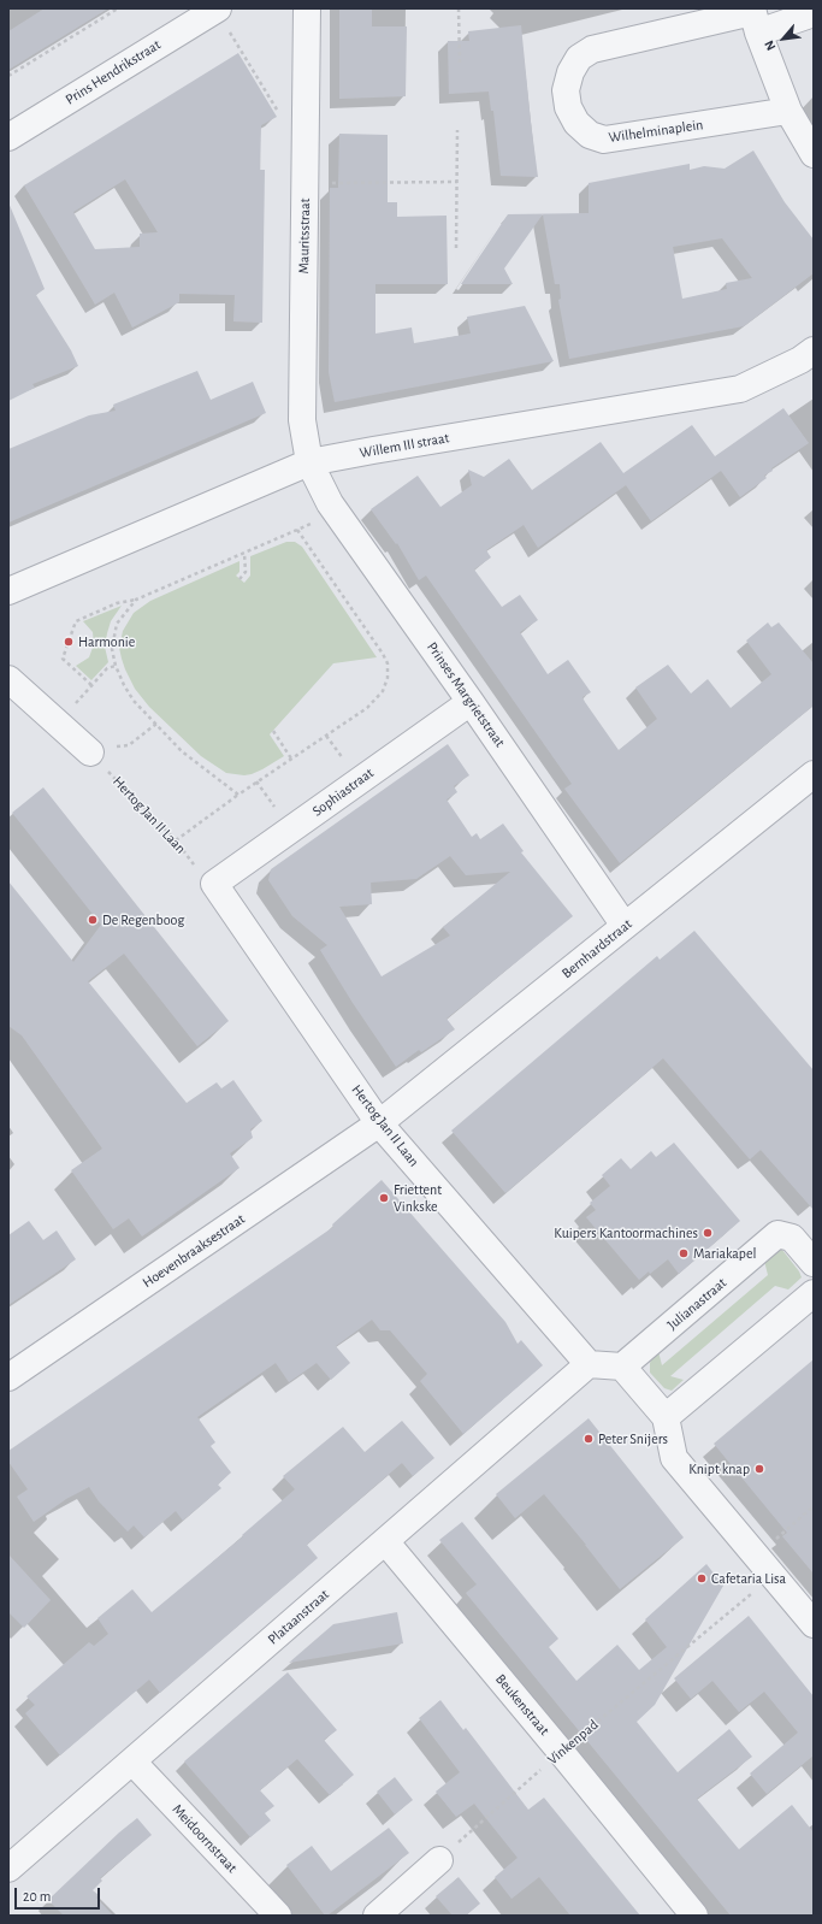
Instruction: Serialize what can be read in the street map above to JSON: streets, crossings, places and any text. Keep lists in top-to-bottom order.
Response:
{
  "streets": {
    "street": [
      "Prins Hendrikstraat",
      "Wilhelminaplein",
      "Mauritsstraat",
      "Willem III straat",
      "Prinses Margrietstraat",
      "Sophiastraat",
      "Hertog Jan II Laan",
      "Bernhardstraat",
      "Hoevenbraaksestraat",
      "Julianastraat",
      "Plataanstraat",
      "Beukenstraat",
      "Meidoornstraat"
    ],
    "path": ["Vinkenpad"]
  },
  "crossings": [
    ["Mauritsstraat", "Willem III straat"],
    ["Mauritsstraat", "Prinses Margrietstraat"],
    ["Willem III straat", "Prinses Margrietstraat"],
    ["Prinses Margrietstraat", "Sophiastraat"],
    ["Prinses Margrietstraat", "Bernhardstraat"],
    ["Sophiastraat", "Hertog Jan II Laan"],
    ["Hertog Jan II Laan", "Bernhardstraat"],
    ["Hertog Jan II Laan", "Hoevenbraaksestraat"],
    ["Hertog Jan II Laan", "Plataanstraat"],
    ["Bernhardstraat", "Hoevenbraaksestraat"],
    ["Plataanstraat", "Beukenstraat"],
    ["Plataanstraat", "Meidoornstraat"],
    ["Beukenstraat", "Vinkenpad"]
  ],
  "places": [
    "Harmonie",
    "De Regenboog",
    "Friettent Vinkske",
    "Kuipers Kantoormachines",
    "Mariakapel",
    "Peter Snijers",
    "Knipt knap",
    "Cafetaria Lisa"
  ],
  "scale_bar": "20 m",
  "north": "bottom left"
}
